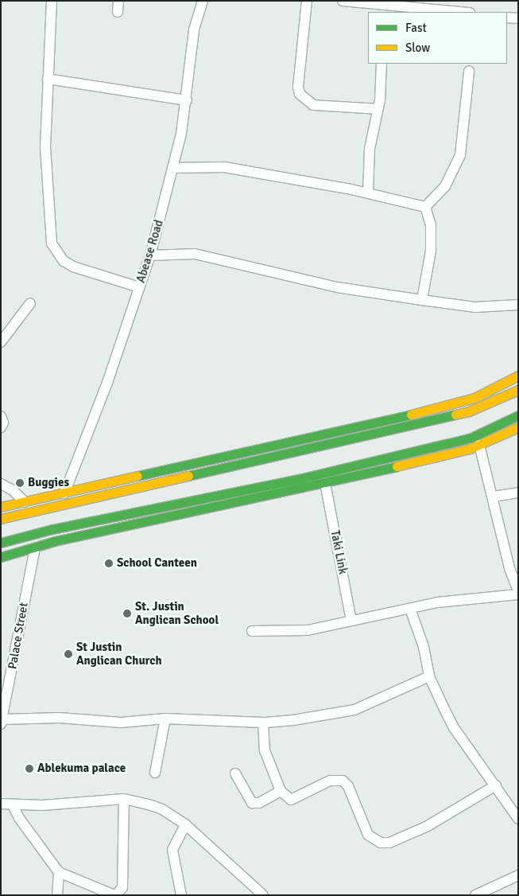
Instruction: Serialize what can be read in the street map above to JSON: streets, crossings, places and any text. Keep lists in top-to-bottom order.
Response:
{
  "streets": {
    "street": ["Abease Road", "Taki Link", "Palace Street"]
  },
  "places": [
    "Buggies",
    "School Canteen",
    "St. Justin Anglican School",
    "St Justin Anglican Church",
    "Ablekuma palace"
  ],
  "legend": ["Fast", "Slow"]
}
